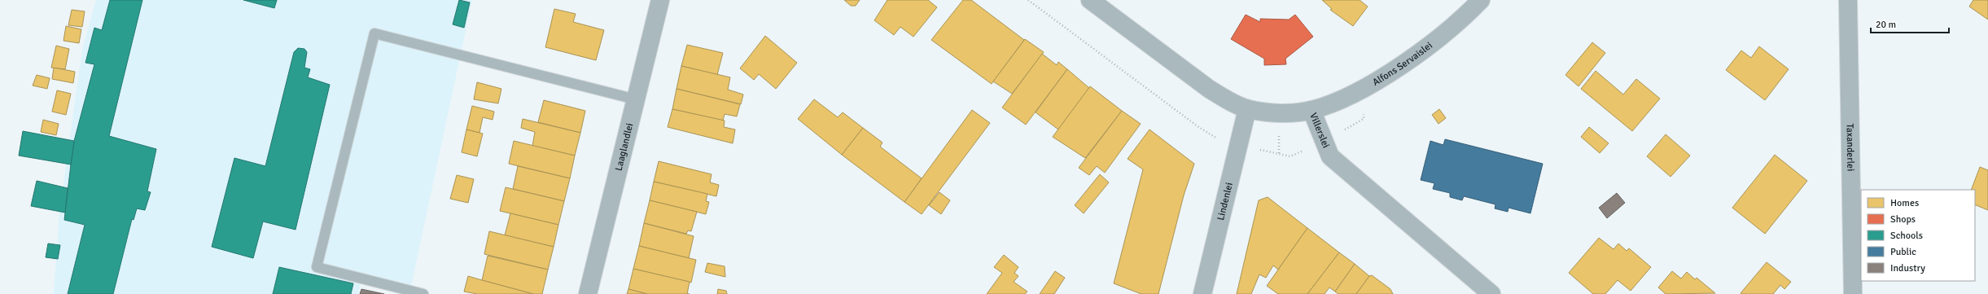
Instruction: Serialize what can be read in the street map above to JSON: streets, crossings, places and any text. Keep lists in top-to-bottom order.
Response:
{
  "streets": {
    "street": [
      "Alfons Servaislei",
      "Villerslei",
      "Laaglandlei",
      "Taxanderlei",
      "Lindenlei"
    ]
  },
  "crossings": [
    ["Alfons Servaislei", "Villerslei"],
    ["Villerslei", "Lindenlei"]
  ],
  "legend": [
    "Homes",
    "Shops",
    "Schools",
    "Public",
    "Industry"
  ],
  "scale_bar": "20 m"
}
